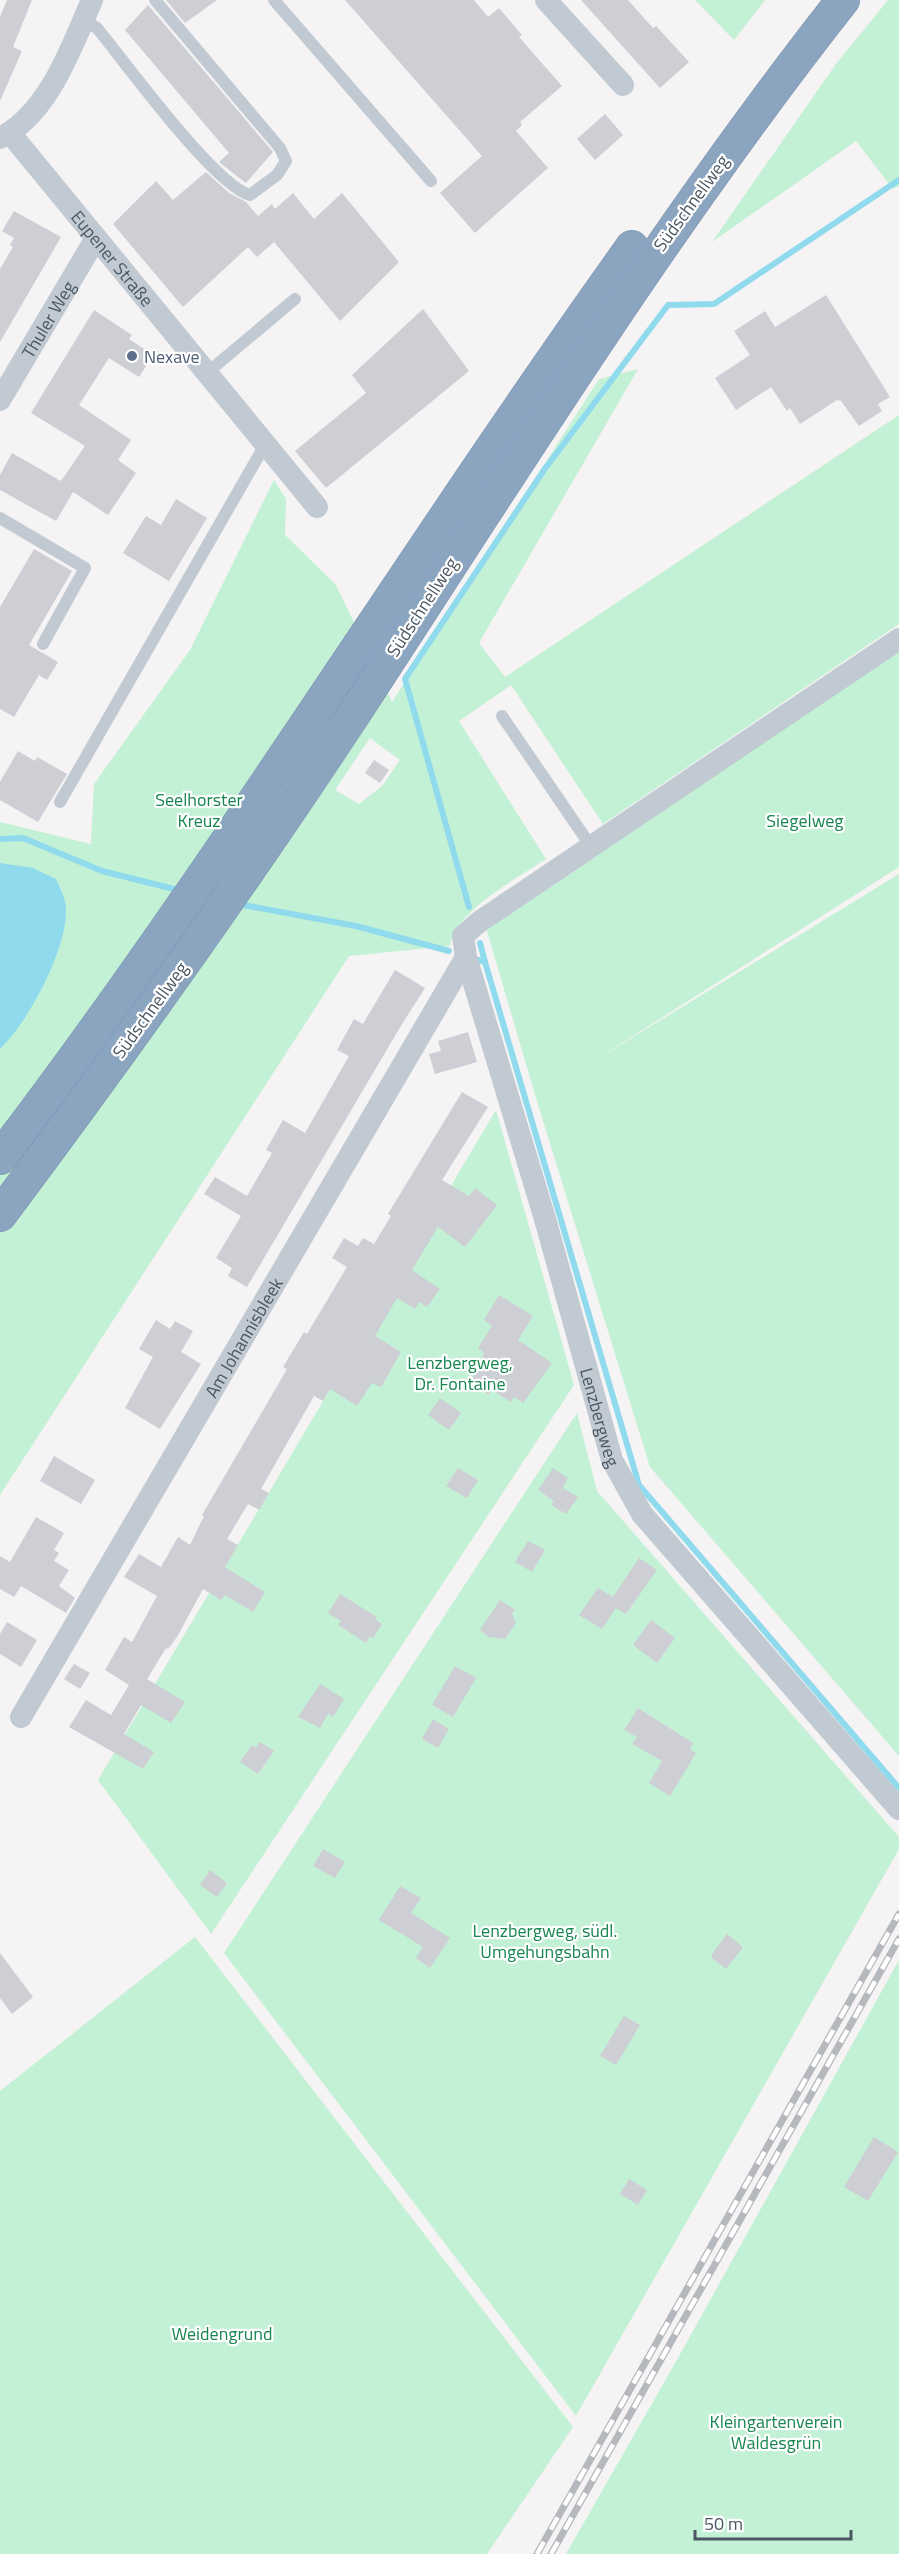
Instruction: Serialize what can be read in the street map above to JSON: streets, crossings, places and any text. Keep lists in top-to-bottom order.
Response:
{
  "streets": {
    "highway": ["Südschnellweg"],
    "street": [
      "Eupener Straße",
      "Thuler Weg",
      "Am Johannisbleek",
      "Lenzbergweg"
    ]
  },
  "crossings": [
    ["Eupener Straße", "Thuler Weg"],
    ["Am Johannisbleek", "Lenzbergweg"]
  ],
  "parks": [
    "Seelhorster Kreuz",
    "Siegelweg",
    "Lenzbergweg, Dr. Fontaine",
    "Lenzbergweg, südl. Umgehungsbahn",
    "Weidengrund",
    "Kleingartenverein Waldesgrün"
  ],
  "places": ["Nexave"],
  "scale_bar": "50 m"
}
